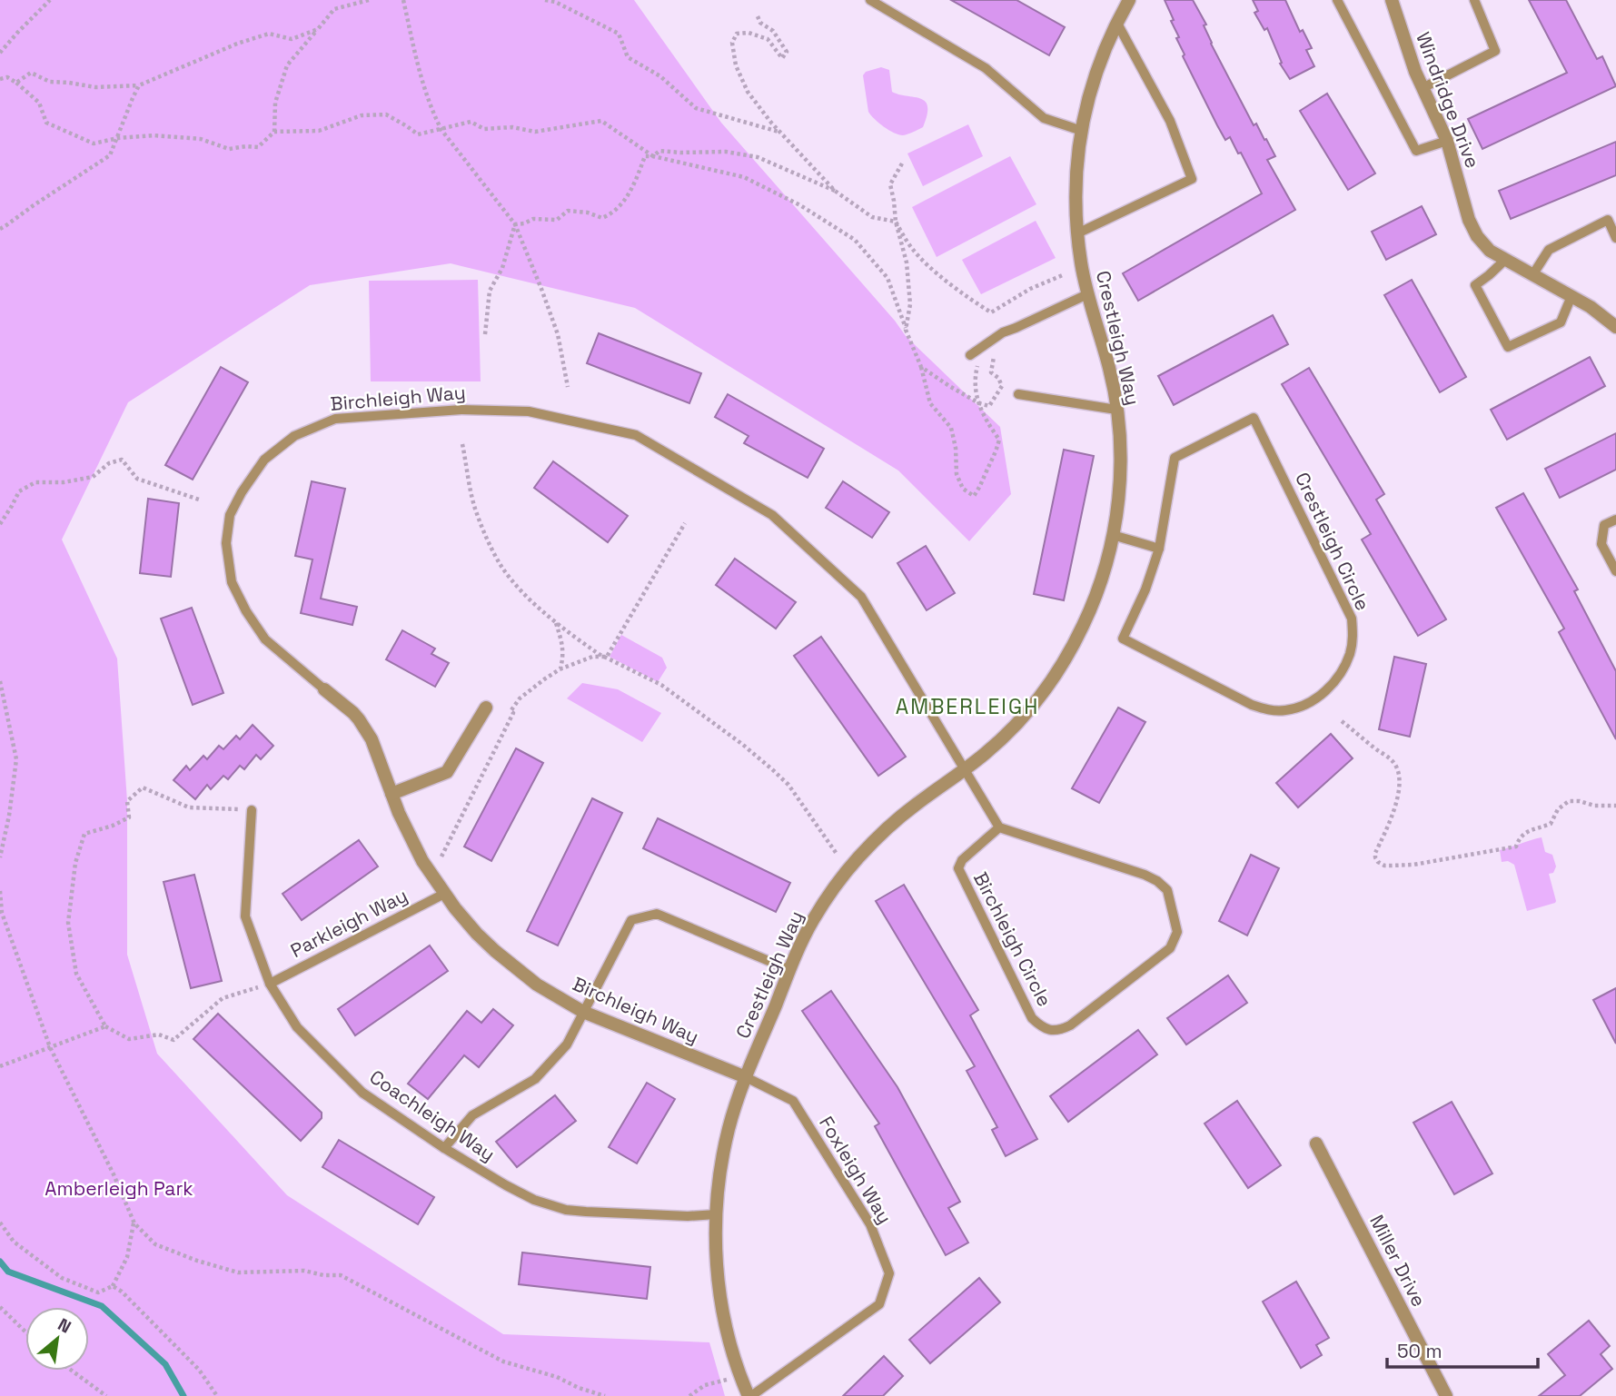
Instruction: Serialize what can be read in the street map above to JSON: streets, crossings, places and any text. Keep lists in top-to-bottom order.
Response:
{
  "streets": {
    "street": [
      "Windridge Drive",
      "Crestleigh Way",
      "Birchleigh Way",
      "Miller Drive"
    ],
    "lane": [
      "Crestleigh Circle",
      "Parkleigh Way",
      "Birchleigh Circle",
      "Coachleigh Way",
      "Foxleigh Way"
    ]
  },
  "crossings": [
    ["Crestleigh Way", "Birchleigh Way"],
    ["Crestleigh Way", "Coachleigh Way"],
    ["Crestleigh Way", "Foxleigh Way"],
    ["Birchleigh Way", "Parkleigh Way"],
    ["Birchleigh Way", "Foxleigh Way"],
    ["Parkleigh Way", "Coachleigh Way"]
  ],
  "districts": ["AMBERLEIGH"],
  "parks": ["Amberleigh Park"],
  "scale_bar": "50 m",
  "north": "top right"
}
